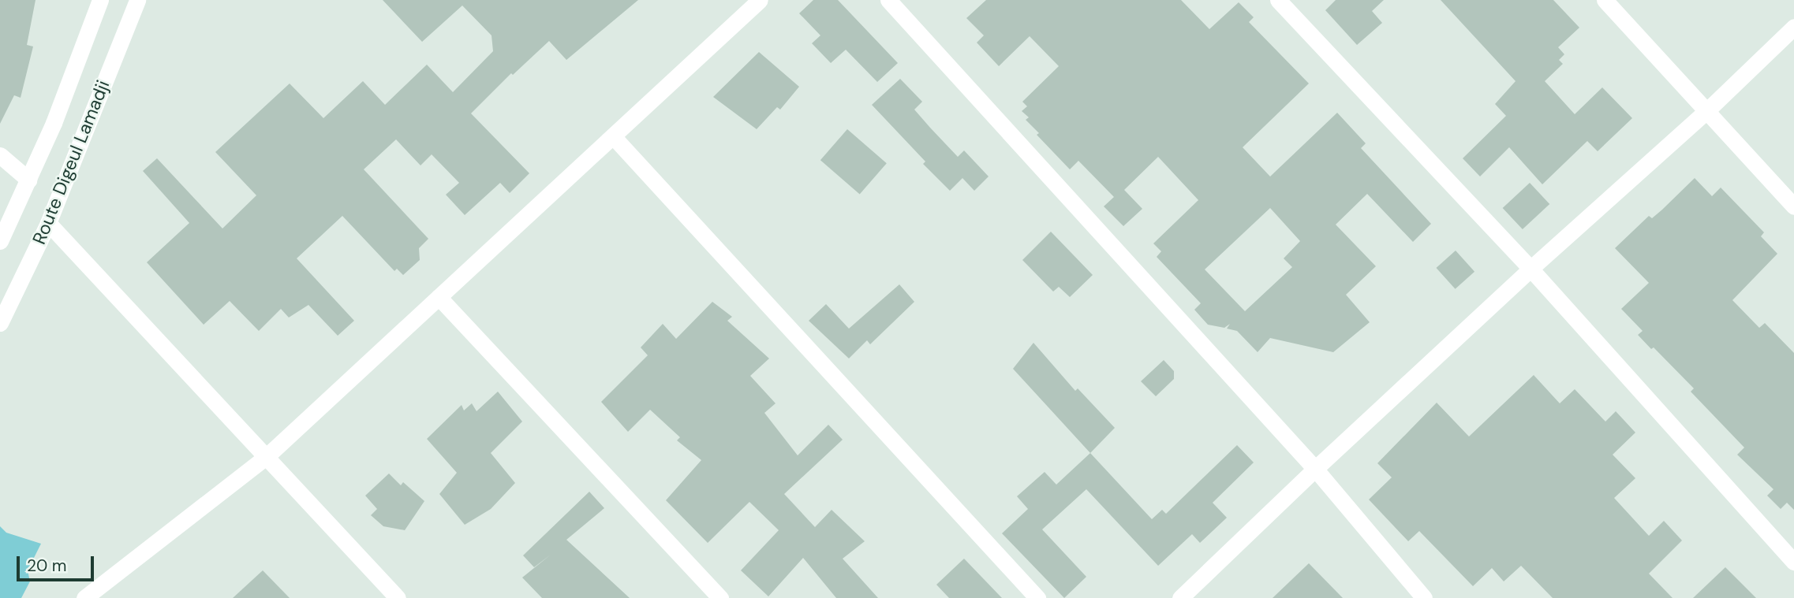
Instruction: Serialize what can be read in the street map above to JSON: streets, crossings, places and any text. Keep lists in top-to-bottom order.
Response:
{
  "streets": {
    "street": ["Route Digeul Lamadji"]
  },
  "scale_bar": "20 m"
}
